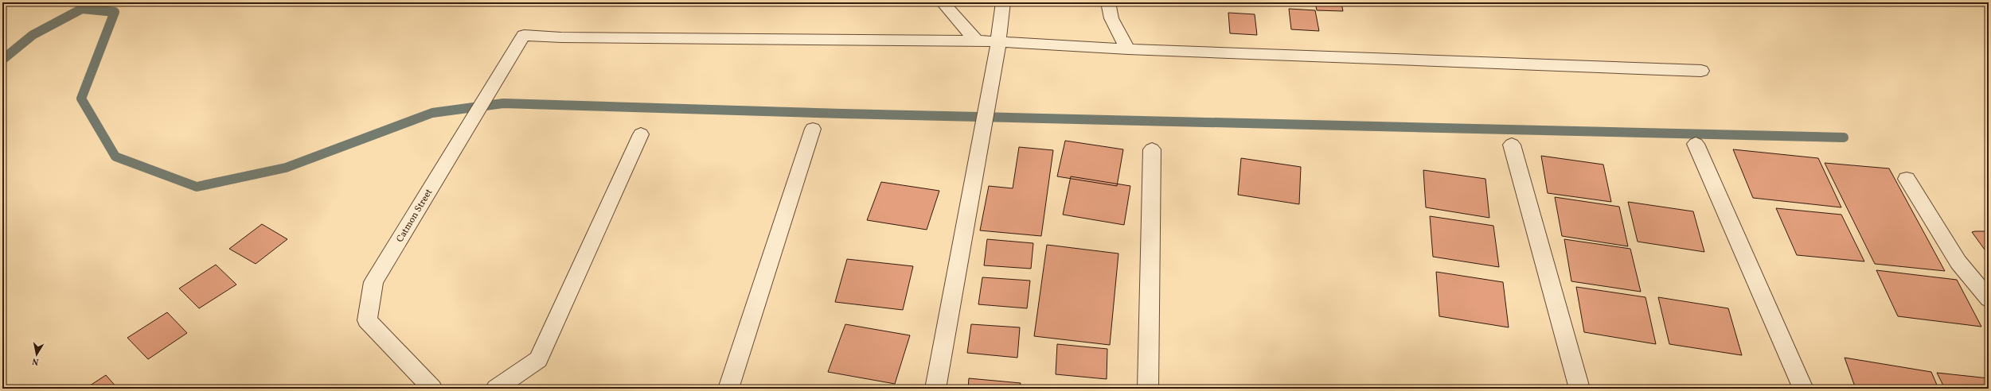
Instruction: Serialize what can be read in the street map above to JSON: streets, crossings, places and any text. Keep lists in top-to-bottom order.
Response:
{
  "streets": {
    "street": ["Catmon Street"]
  },
  "north": "bottom"
}
